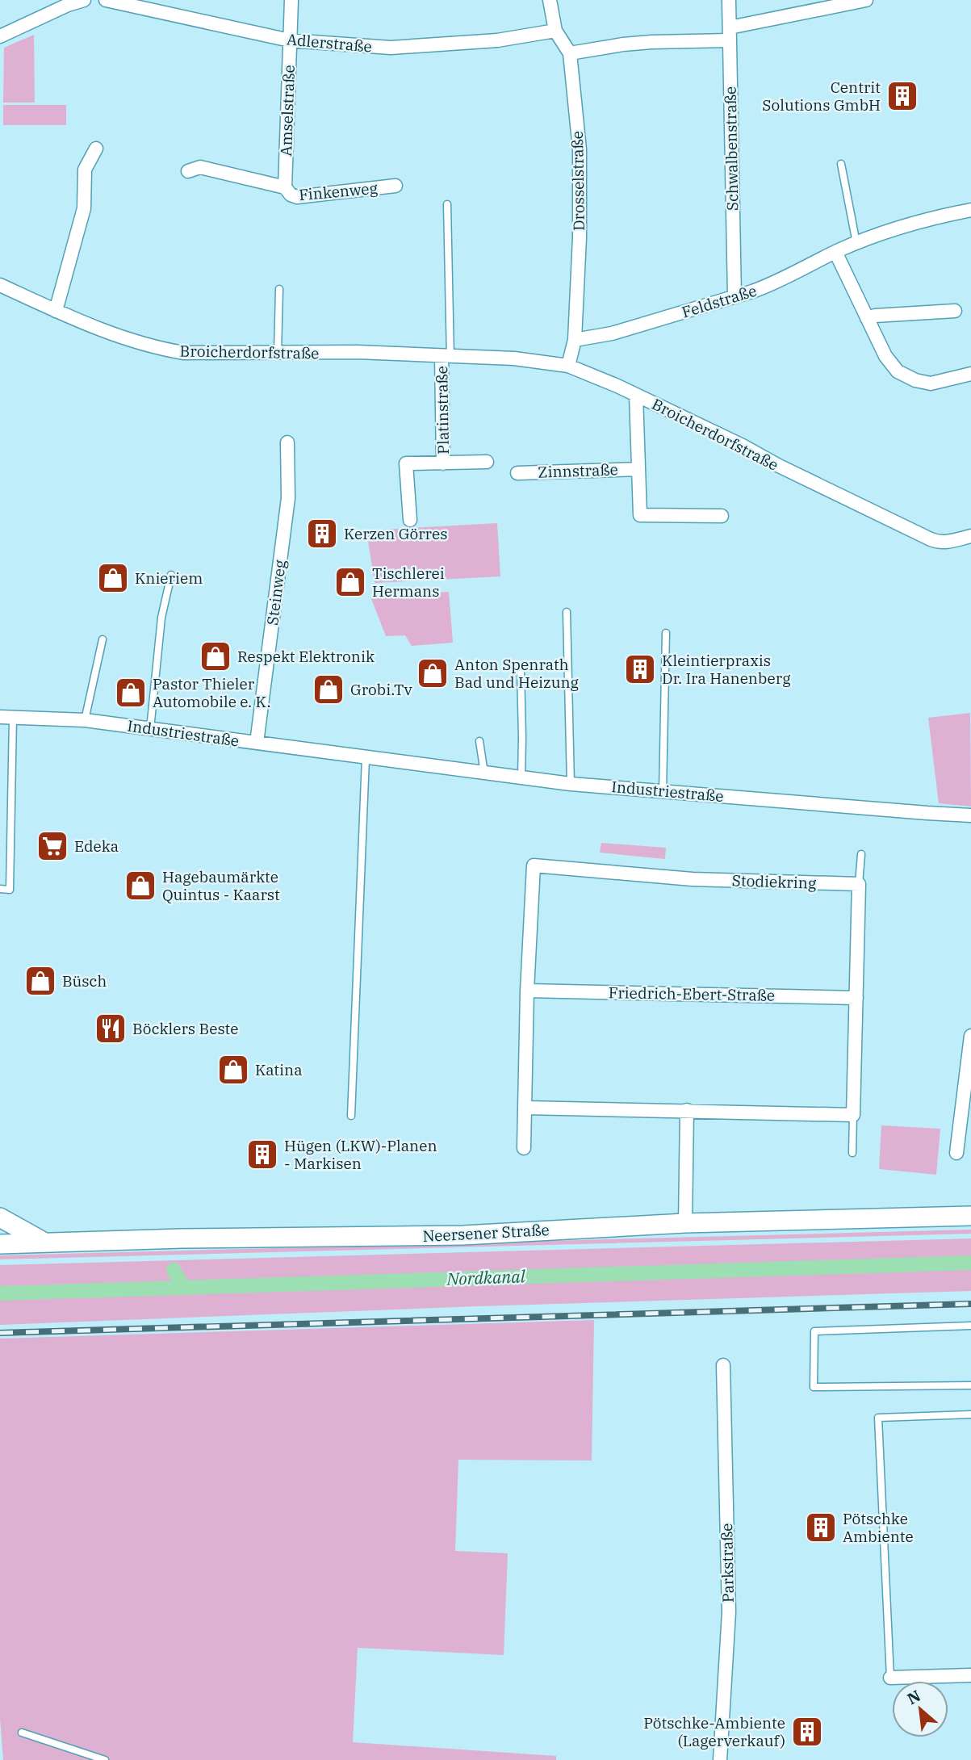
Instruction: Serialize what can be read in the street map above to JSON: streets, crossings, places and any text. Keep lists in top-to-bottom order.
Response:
{
  "streets": {
    "main road": ["Neersener Straße"],
    "street": [
      "Adlerstraße",
      "Amselstraße",
      "Schwalbenstraße",
      "Drosselstraße",
      "Finkenweg",
      "Feldstraße",
      "Broicherdorfstraße",
      "Platinstraße",
      "Zinnstraße",
      "Steinweg",
      "Industriestraße",
      "Stodiekring",
      "Friedrich-Ebert-Straße",
      "Parkstraße"
    ]
  },
  "crossings": [
    ["Adlerstraße", "Amselstraße"],
    ["Adlerstraße", "Drosselstraße"],
    ["Amselstraße", "Finkenweg"],
    ["Schwalbenstraße", "Feldstraße"],
    ["Drosselstraße", "Feldstraße"],
    ["Drosselstraße", "Broicherdorfstraße"],
    ["Broicherdorfstraße", "Platinstraße"],
    ["Broicherdorfstraße", "Zinnstraße"],
    ["Steinweg", "Industriestraße"],
    ["Stodiekring", "Friedrich-Ebert-Straße"]
  ],
  "water": ["Nordkanal"],
  "places": {
    "building": [
      "Centrit Solutions GmbH",
      "Kerzen Görres",
      "Kleintierpraxis Dr. Ira Hanenberg",
      "Hügen (LKW)-Planen - Markisen",
      "Pötschke Ambiente",
      "Pötschke-Ambiente (Lagerverkauf)"
    ],
    "shop": [
      "Knieriem",
      "Tischlerei Hermans",
      "Respekt Elektronik",
      "Anton Spenrath Bad und Heizung",
      "Grobi.Tv",
      "Pastor Thieler Automobile e. K.",
      "Hagebaumärkte Quintus - Kaarst",
      "Büsch",
      "Katina"
    ],
    "supermarket": ["Edeka"],
    "restaurant": ["Böcklers Beste"]
  },
  "north": "top left"
}
